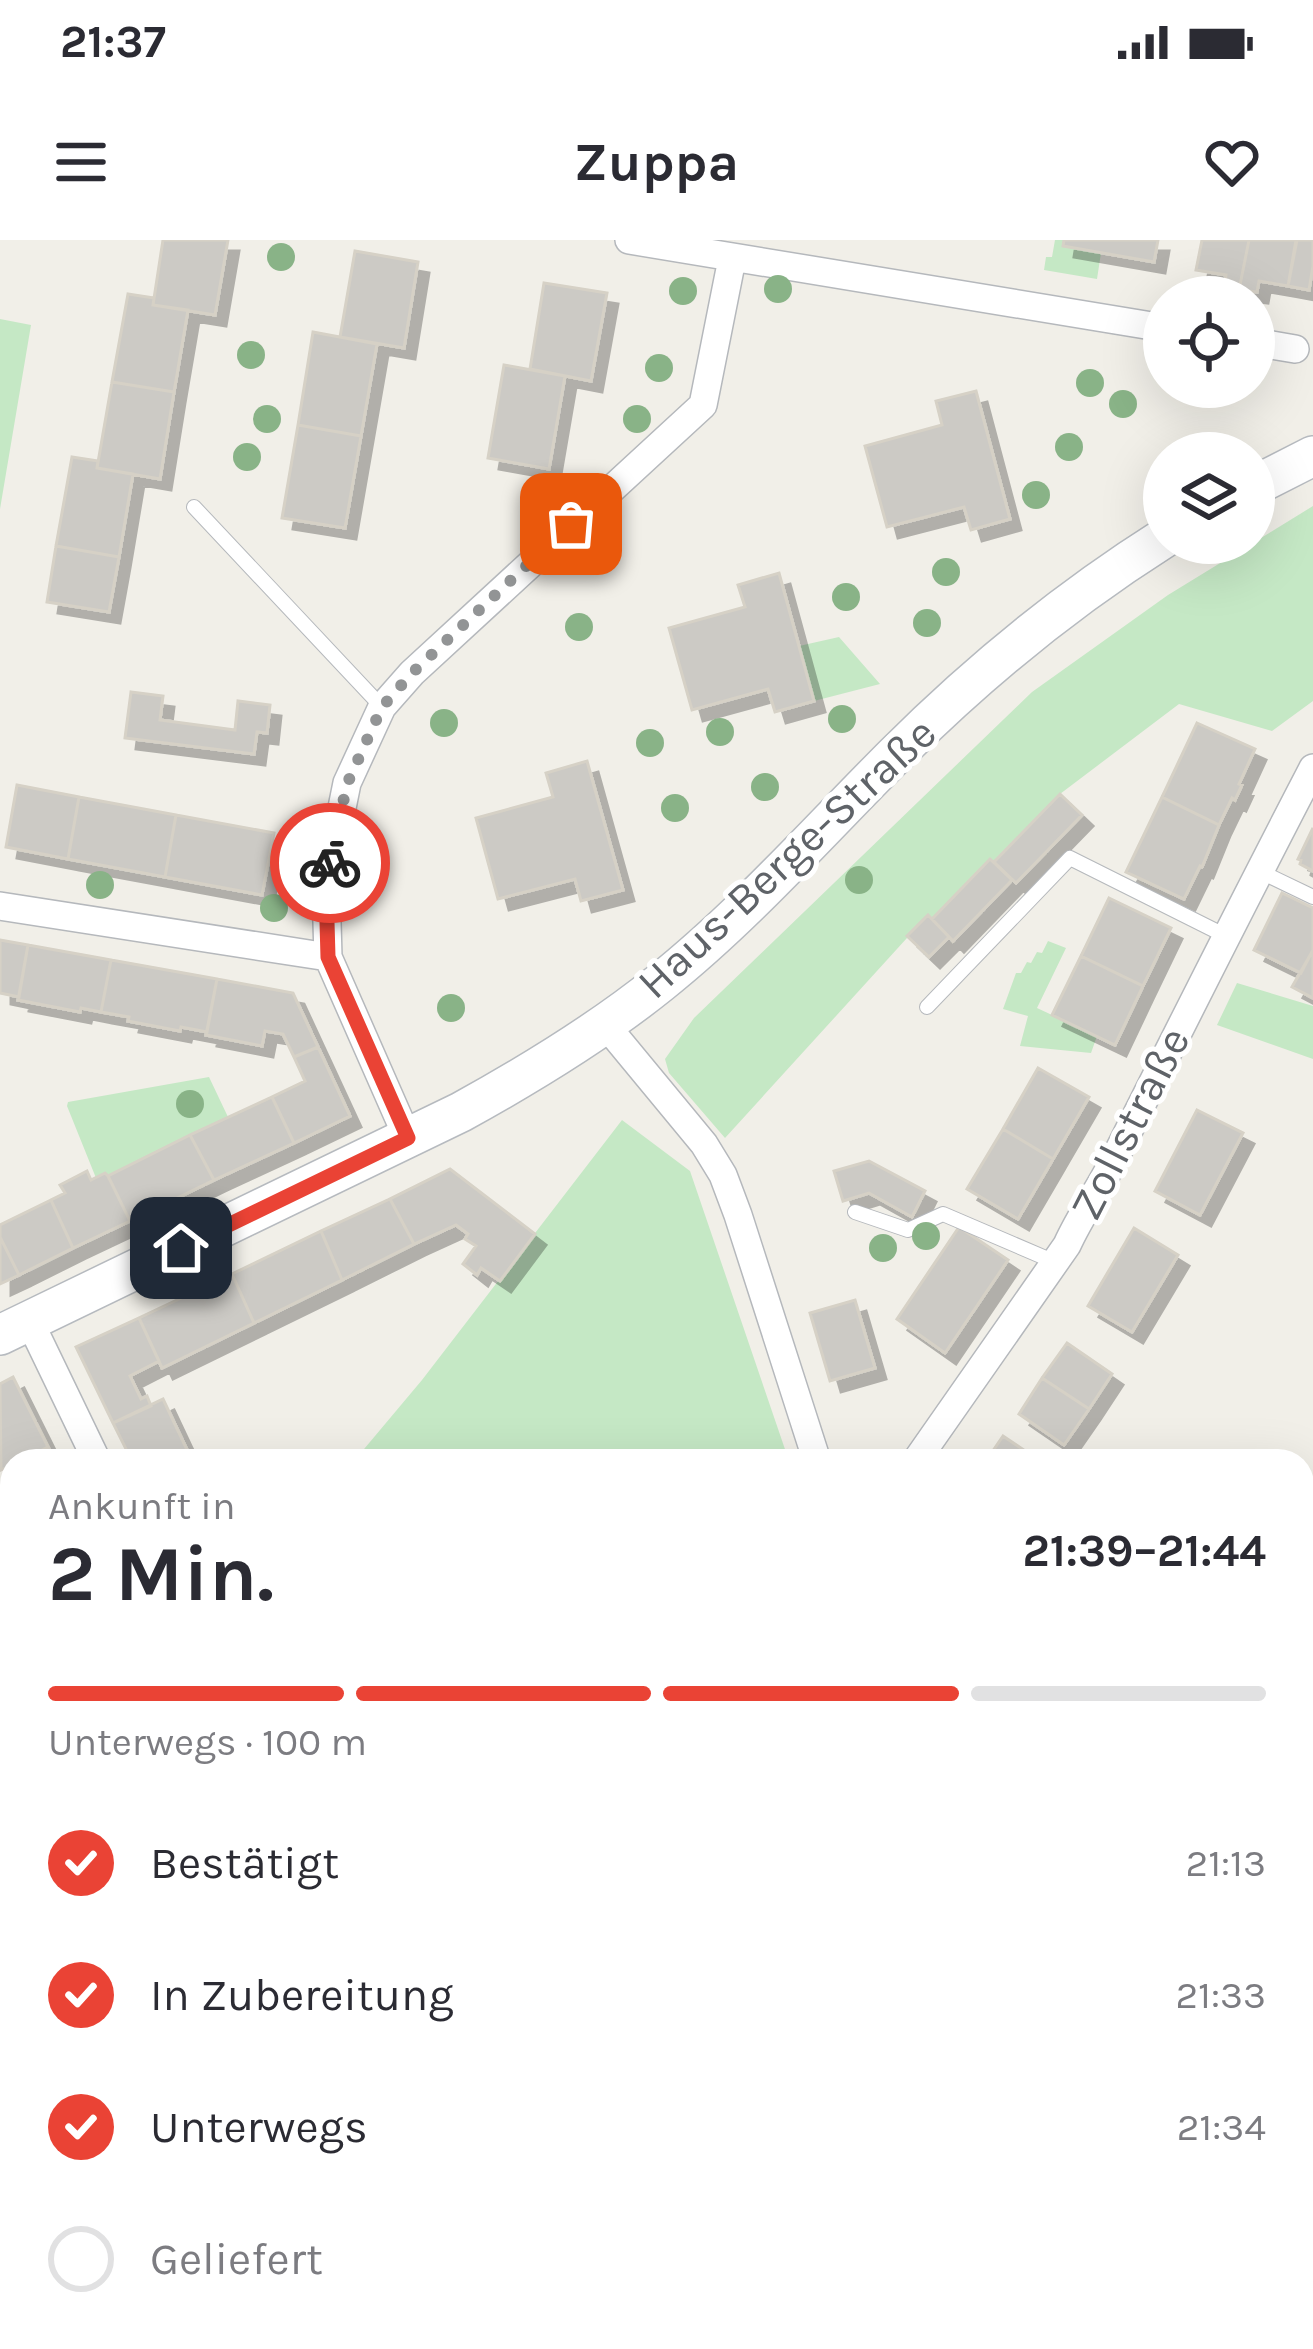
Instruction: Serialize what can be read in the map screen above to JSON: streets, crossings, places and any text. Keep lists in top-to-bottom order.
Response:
{
  "streets": {
    "main road": ["Haus-Berge-Straße"],
    "street": ["Zollstraße"]
  },
  "page": {
    "status": "21:37",
    "header": "Zuppa",
    "heading": ["2 Min.", "Ankunft in", "21:39–21:44"],
    "bar": "Unterwegs · 100 m",
    "list": [
      ["Bestätigt", "21:13"],
      ["In Zubereitung", "21:33"],
      ["Unterwegs", "21:34"],
      "Geliefert"
    ]
  }
}
